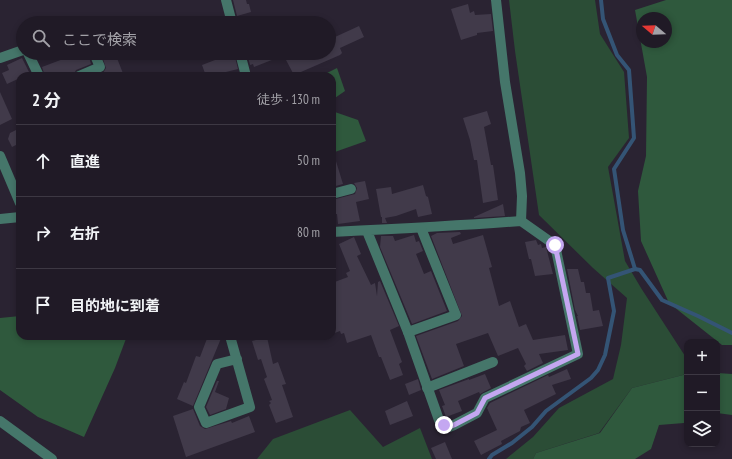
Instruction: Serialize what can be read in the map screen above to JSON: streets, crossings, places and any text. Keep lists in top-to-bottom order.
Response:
{
  "north": "left",
  "page": {
    "search": "ここで検索",
    "heading": ["2 分", "徒歩 · 130 m"],
    "list": [
      ["直進", "50 m"],
      ["右折", "80 m"],
      "目的地に到着"
    ],
    "map_buttons": ["+", "−"]
  }
}
